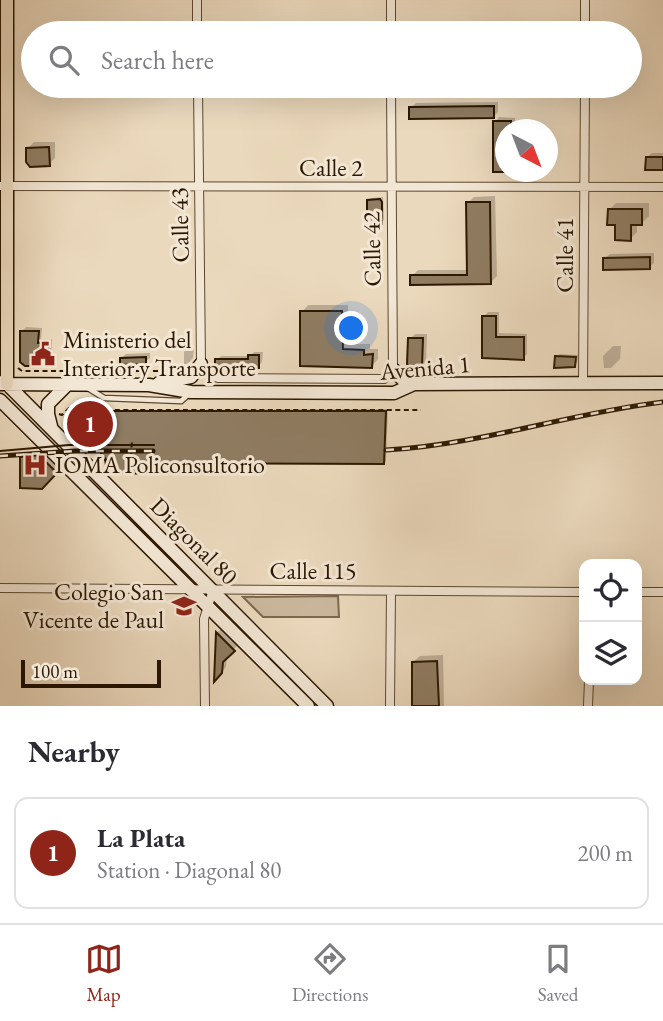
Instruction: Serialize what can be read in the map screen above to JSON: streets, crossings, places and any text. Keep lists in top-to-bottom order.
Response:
{
  "streets": {
    "main road": ["Avenida 1", "Diagonal 80"],
    "street": [
      "Calle 2",
      "Calle 43",
      "Calle 42",
      "Calle 41",
      "Calle 115"
    ]
  },
  "crossings": [
    ["Calle 2", "Calle 43"],
    ["Calle 2", "Calle 42"],
    ["Calle 2", "Calle 41"],
    ["Calle 43", "Avenida 1"],
    ["Calle 42", "Avenida 1"],
    ["Calle 41", "Avenida 1"],
    ["Avenida 1", "Diagonal 80"],
    ["Diagonal 80", "Calle 115"]
  ],
  "places": {
    "public building": ["Ministerio del Interior y Transporte"],
    "hospital": ["IOMA Policonsultorio"],
    "school or university": ["Colegio San Vicente de Paul"]
  },
  "scale_bar": "100 m",
  "north": "bottom right",
  "page": {
    "search": "Search here",
    "pins": "1",
    "scale": "100 m",
    "heading": "Nearby",
    "list": [
      {
        "mark": "1",
        "name": "La Plata",
        "note": "Station · Diagonal 80",
        "value": "200 m"
      }
    ],
    "nav": ["Map", "Directions", "Saved"]
  }
}
